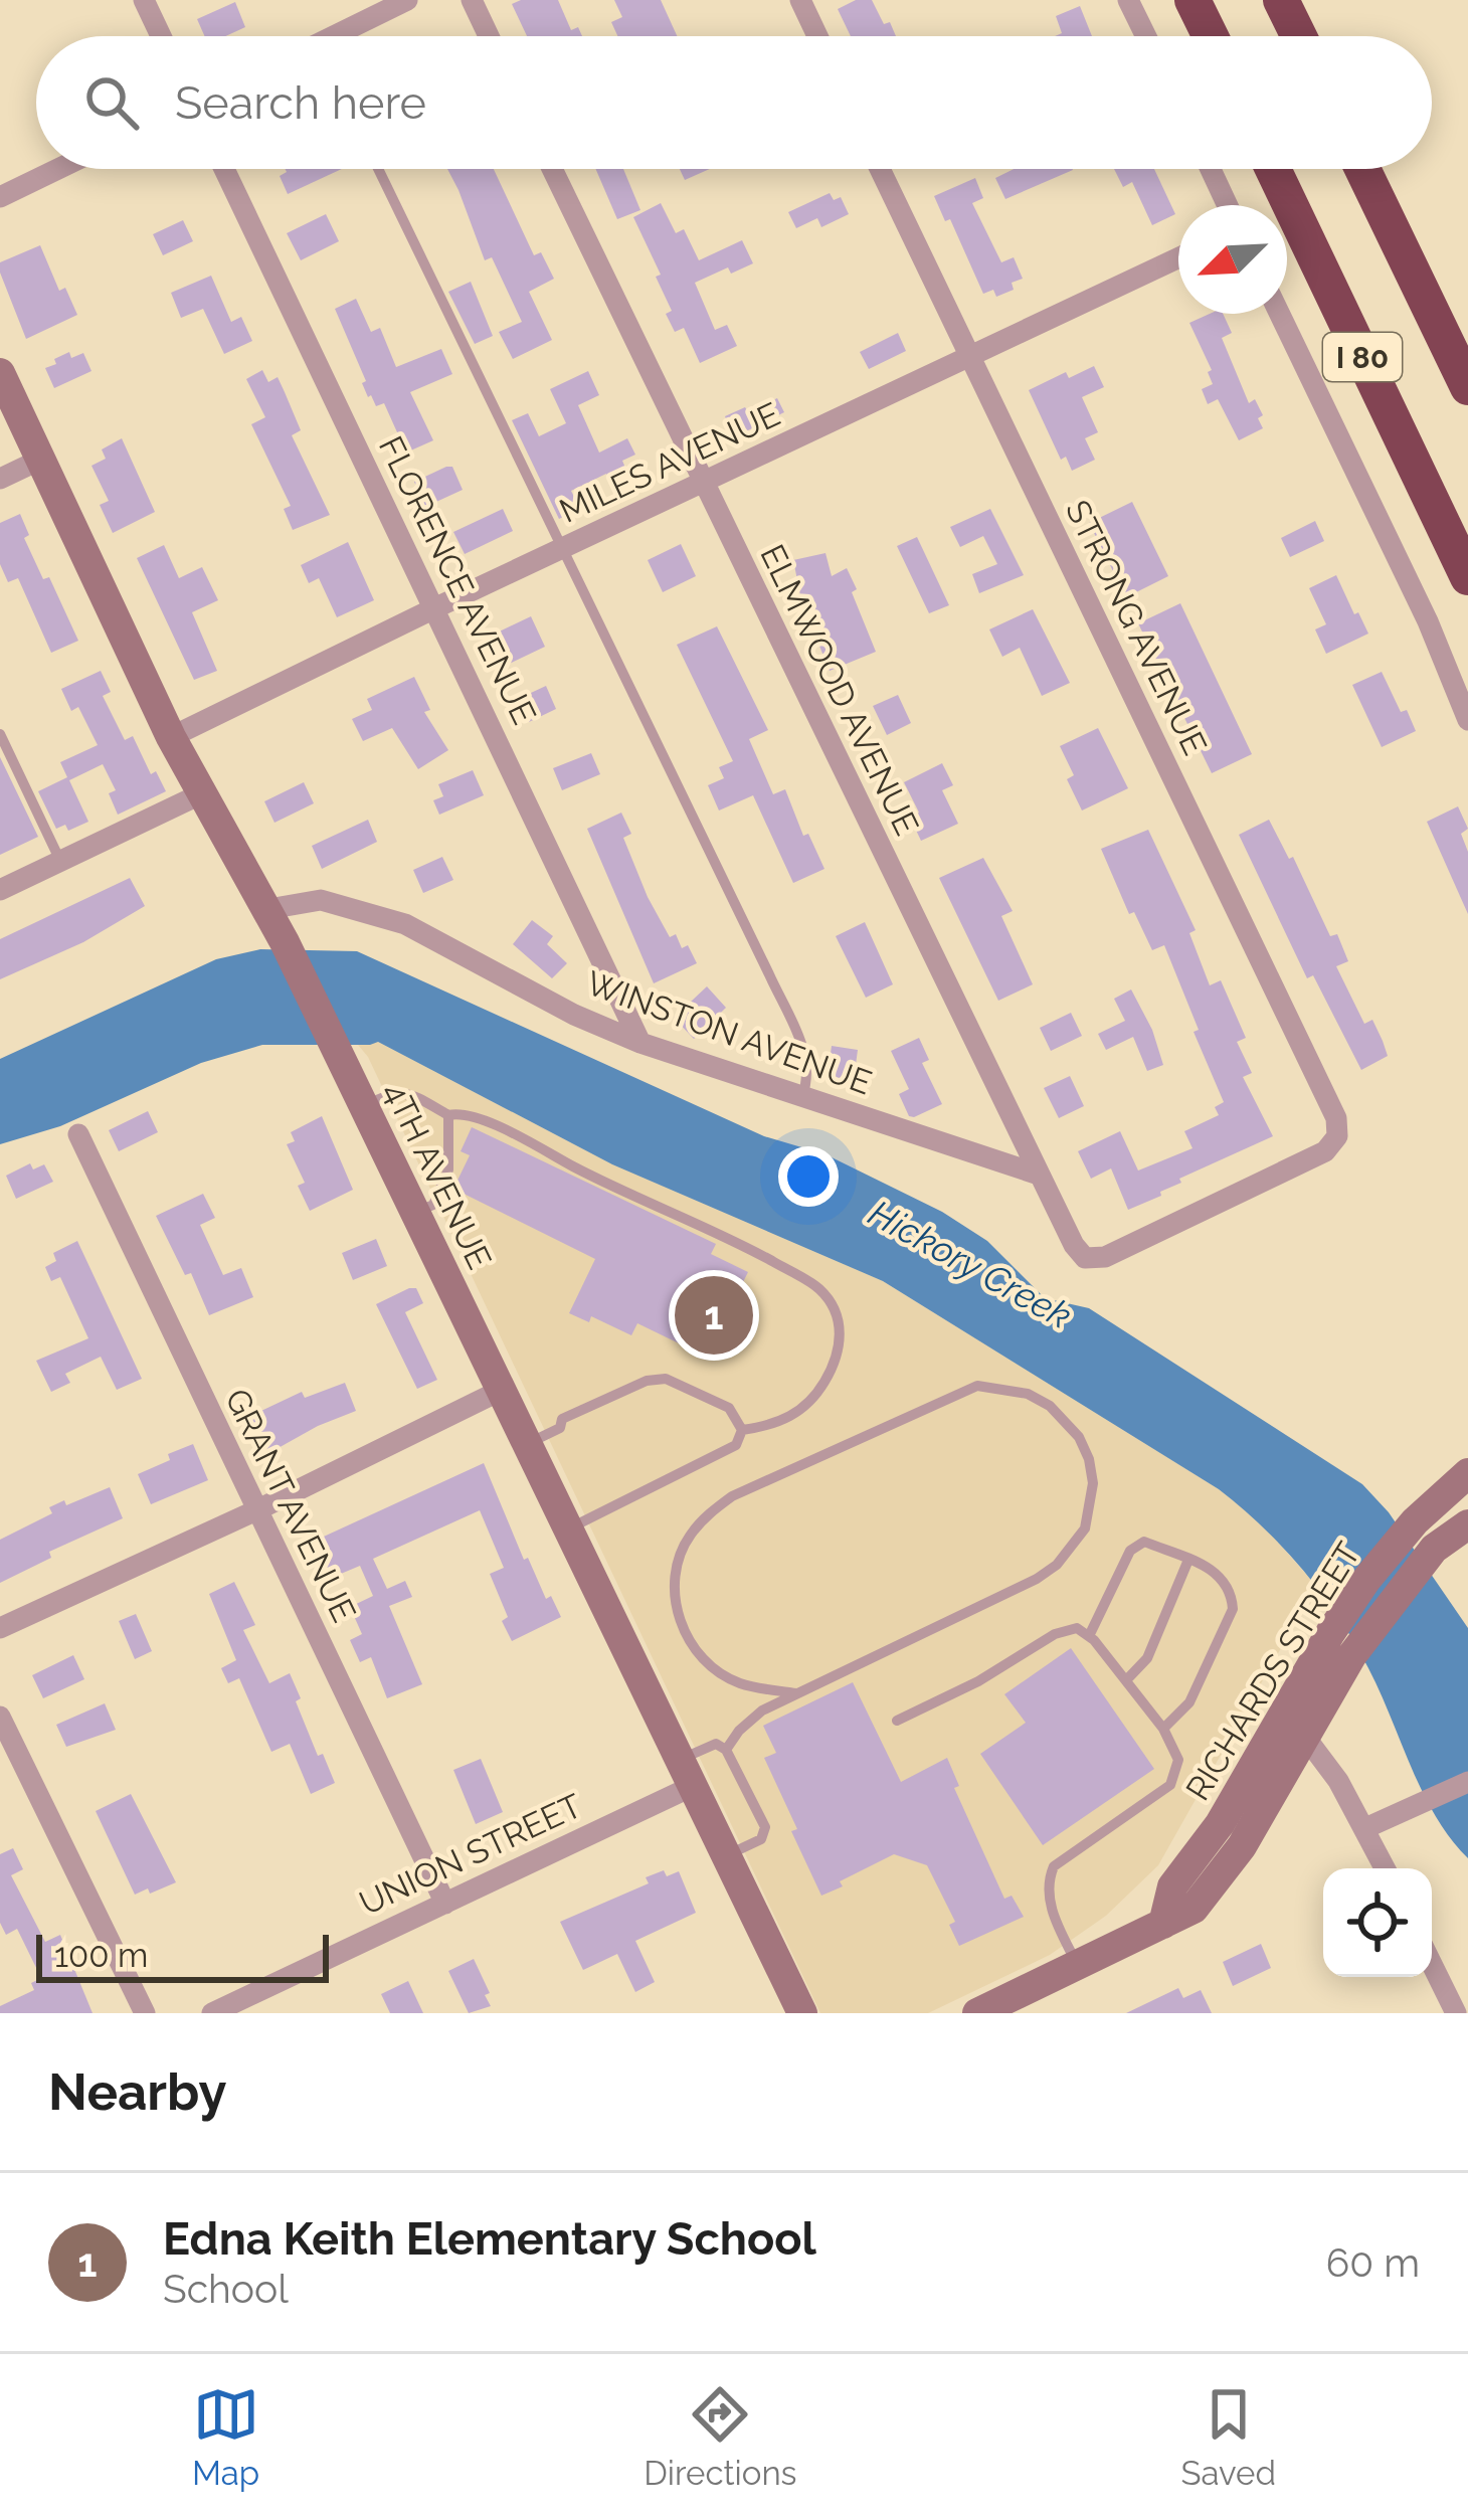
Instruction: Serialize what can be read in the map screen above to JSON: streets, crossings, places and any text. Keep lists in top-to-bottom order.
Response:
{
  "streets": {
    "highway": ["I 80"],
    "street": [
      "MILES AVENUE",
      "FLORENCE AVENUE",
      "STRONG AVENUE",
      "ELMWOOD AVENUE",
      "WINSTON AVENUE",
      "4TH AVENUE",
      "GRANT AVENUE",
      "RICHARDS STREET",
      "UNION STREET"
    ]
  },
  "crossings": [
    ["MILES AVENUE", "FLORENCE AVENUE"],
    ["MILES AVENUE", "STRONG AVENUE"],
    ["MILES AVENUE", "ELMWOOD AVENUE"],
    ["MILES AVENUE", "4TH AVENUE"],
    ["FLORENCE AVENUE", "WINSTON AVENUE"],
    ["STRONG AVENUE", "ELMWOOD AVENUE"],
    ["ELMWOOD AVENUE", "WINSTON AVENUE"],
    ["WINSTON AVENUE", "4TH AVENUE"],
    ["4TH AVENUE", "UNION STREET"],
    ["GRANT AVENUE", "UNION STREET"]
  ],
  "water": ["Hickory Creek"],
  "scale_bar": "100 m",
  "north": "bottom left",
  "page": {
    "search": "Search here",
    "pins": "1",
    "scale": "100 m",
    "heading": "Nearby",
    "list": [
      {
        "mark": "1",
        "name": "Edna Keith Elementary School",
        "note": "School",
        "value": "60 m"
      }
    ],
    "nav": ["Map", "Directions", "Saved"]
  }
}
